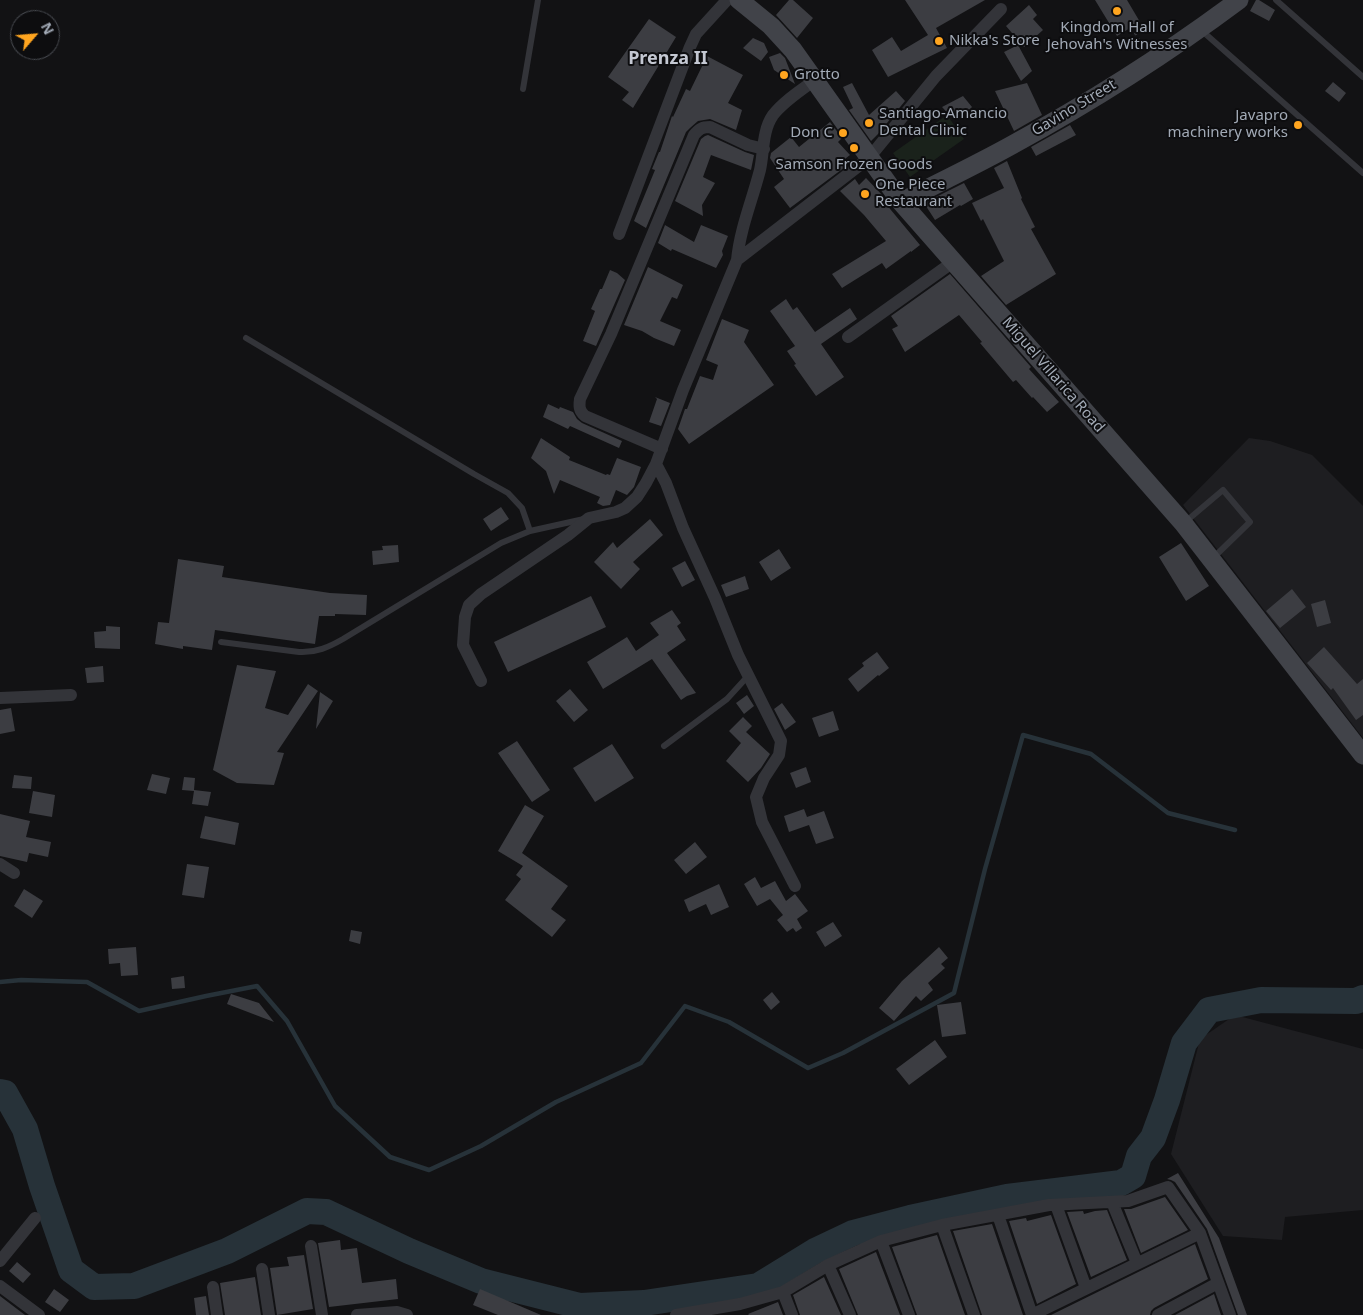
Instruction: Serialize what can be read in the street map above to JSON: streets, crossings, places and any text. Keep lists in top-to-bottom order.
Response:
{
  "streets": {
    "main road": ["Gavino Street", "Miguel Villarica Road"]
  },
  "crossings": [
    ["Gavino Street", "Miguel Villarica Road"]
  ],
  "districts": ["Prenza II"],
  "places": [
    "Kingdom Hall of Jehovah's Witnesses",
    "Nikka's Store",
    "Grotto",
    "Santiago-Amancio Dental Clinic",
    "Javapro machinery works",
    "Don C",
    "Samson Frozen Goods",
    "One Piece Restaurant"
  ],
  "north": "top right"
}
